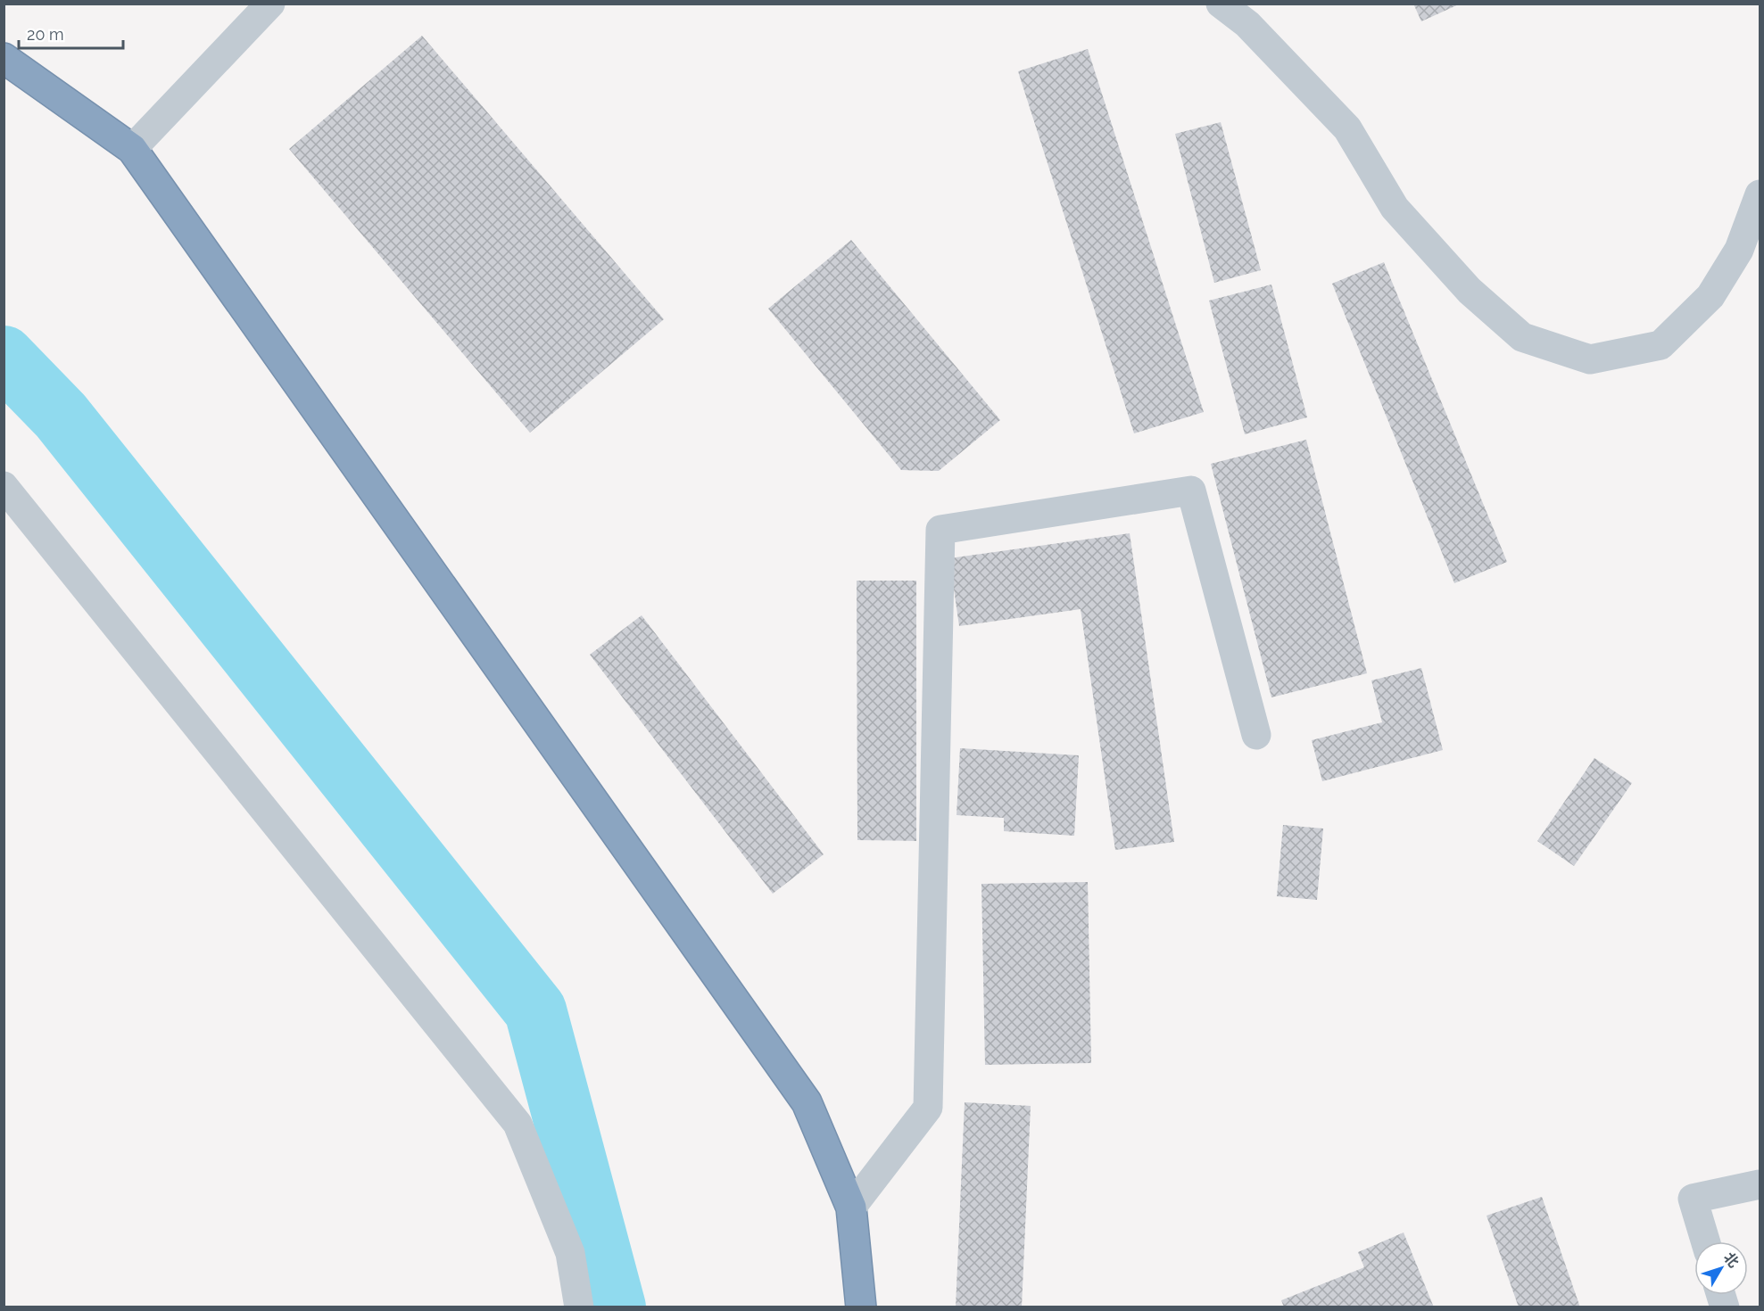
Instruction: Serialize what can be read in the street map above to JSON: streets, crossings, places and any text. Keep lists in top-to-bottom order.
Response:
{
  "scale_bar": "20 m",
  "north": "top right"
}
